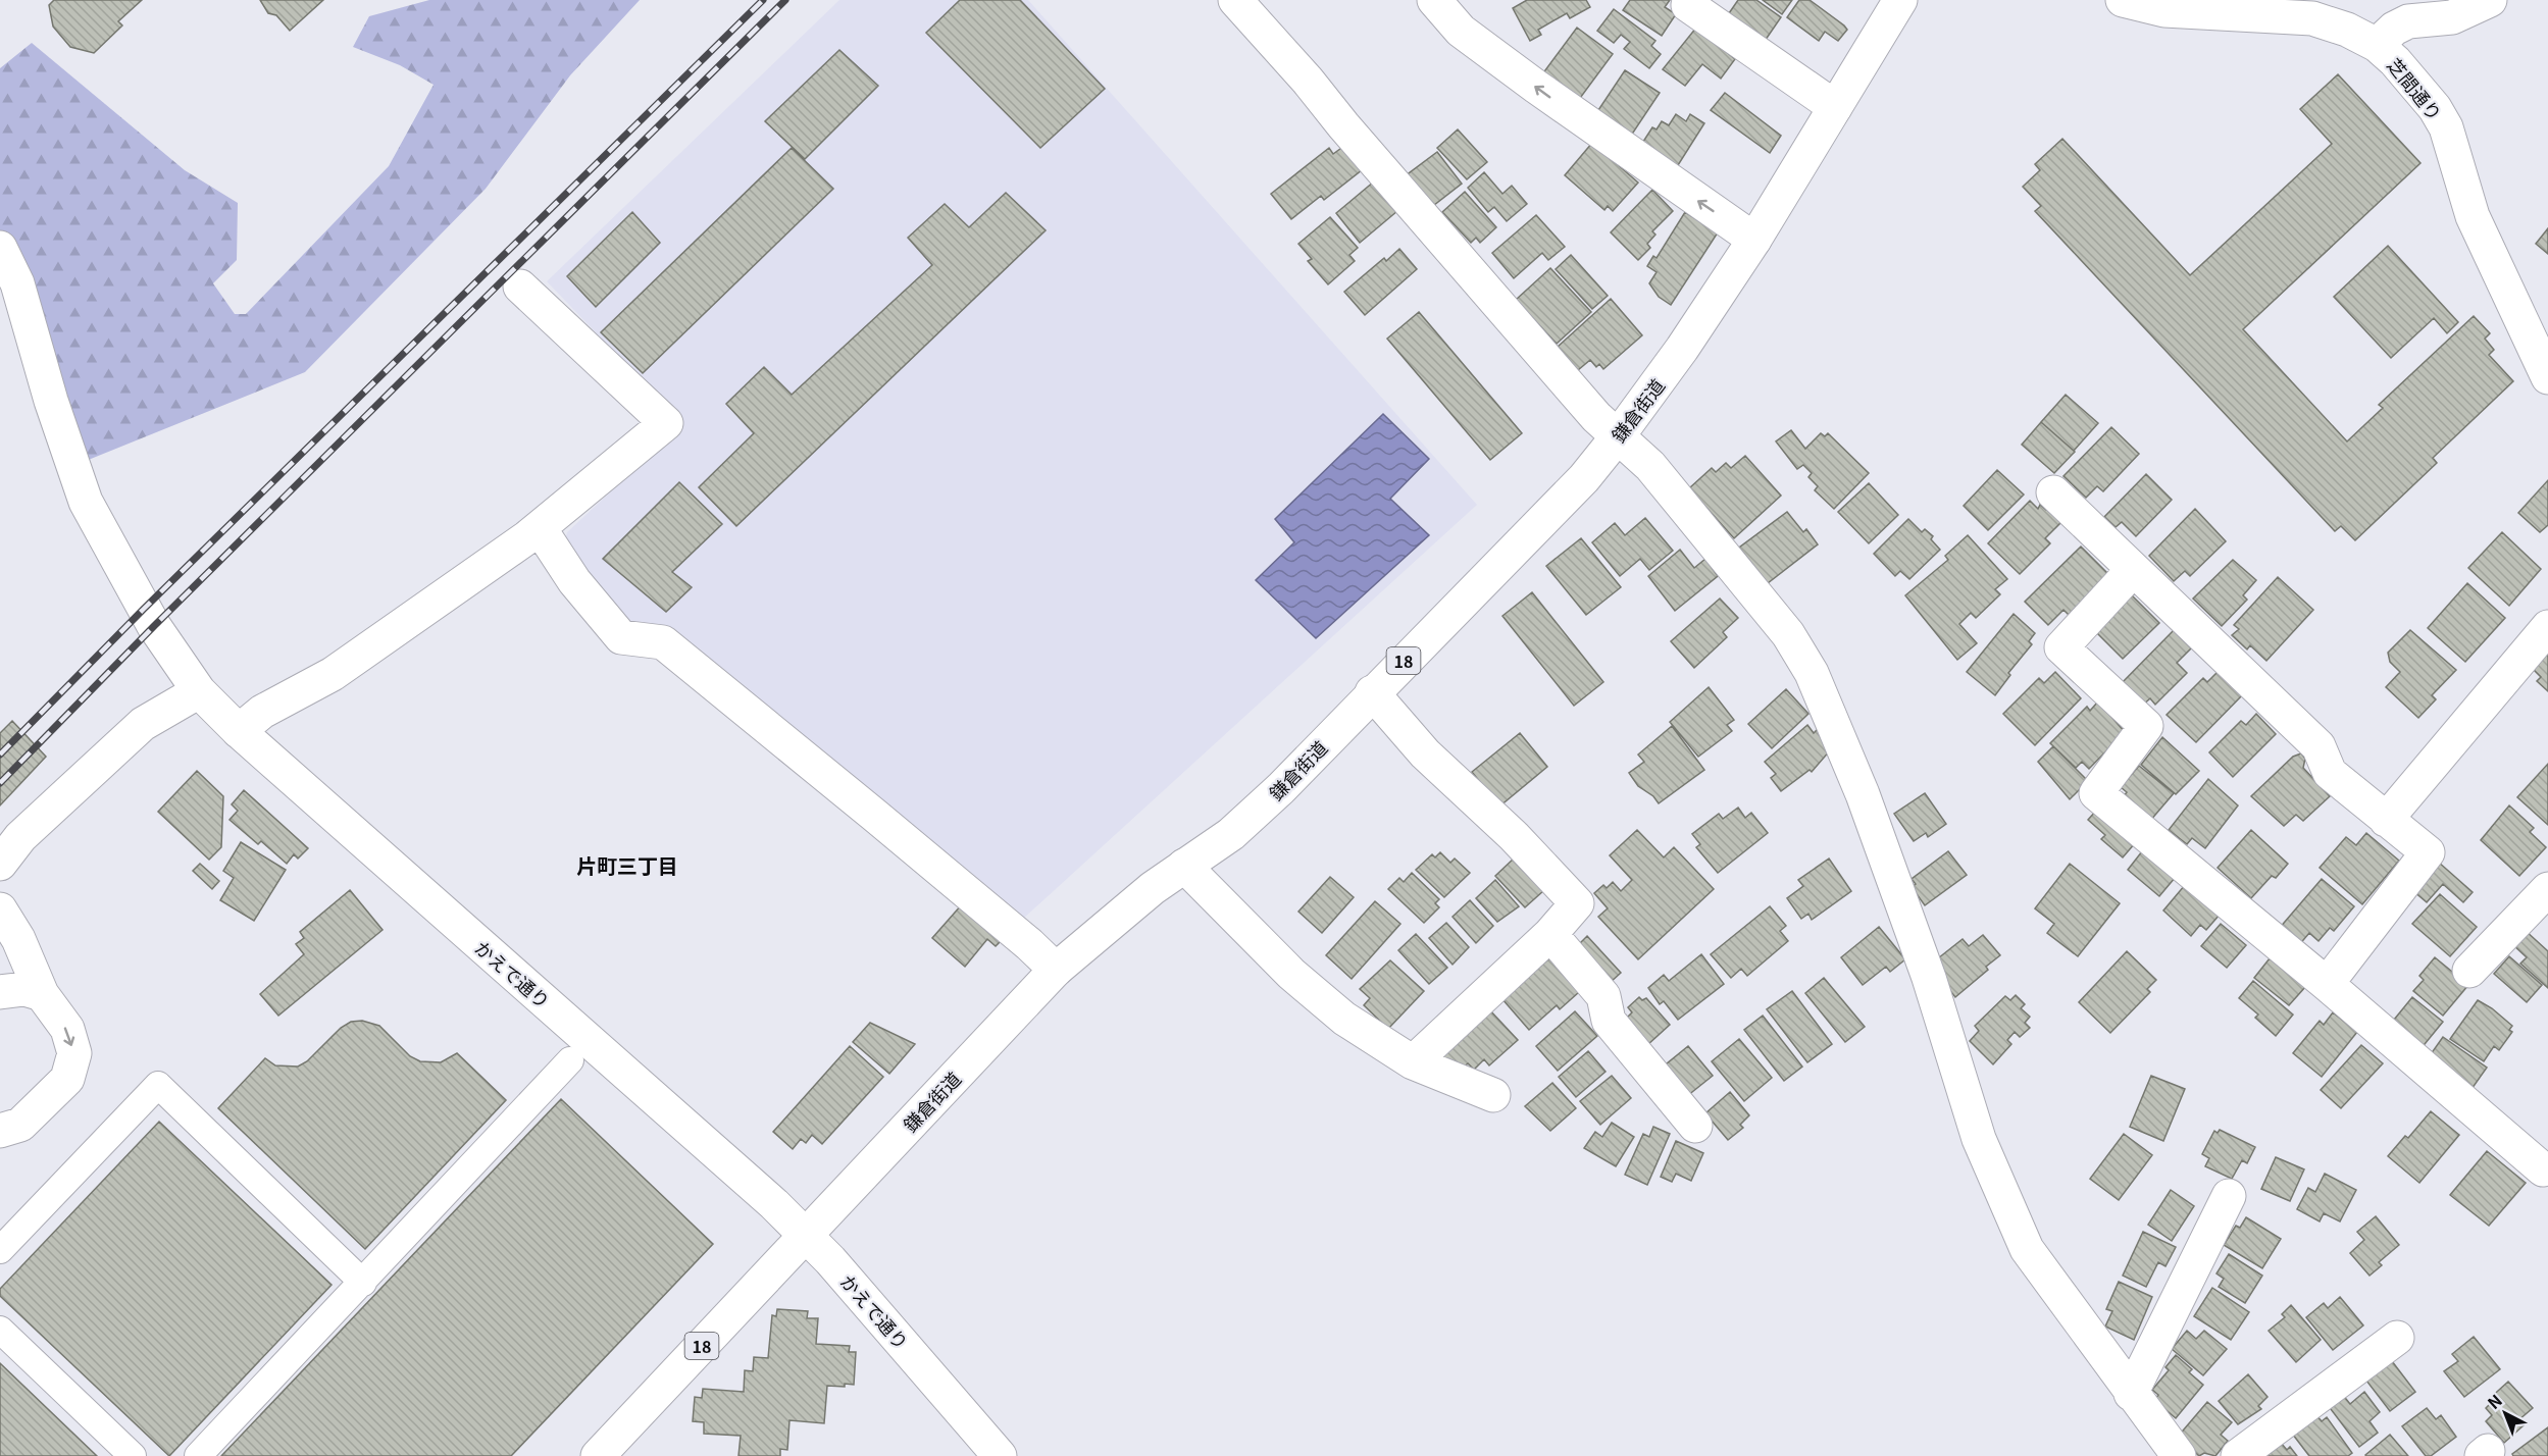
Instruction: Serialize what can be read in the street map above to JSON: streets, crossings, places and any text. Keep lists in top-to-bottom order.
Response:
{
  "streets": {
    "street": [
      "芝間通り",
      "鎌倉街道",
      "18",
      "かえで通り"
    ]
  },
  "crossings": [
    ["鎌倉街道", "かえで通り"]
  ],
  "districts": ["片町三丁目"],
  "north": "top left"
}
